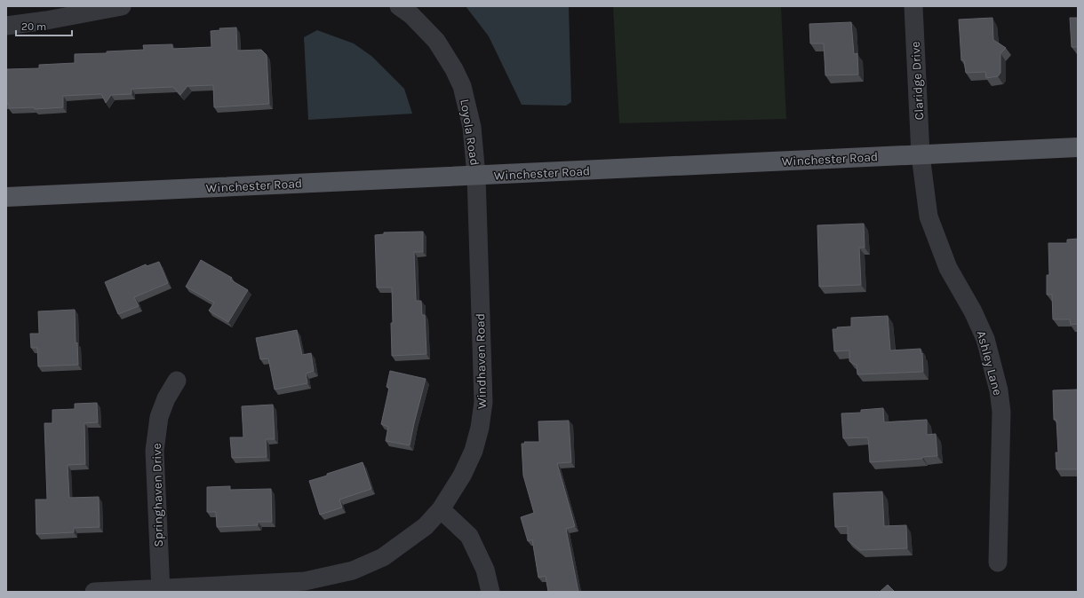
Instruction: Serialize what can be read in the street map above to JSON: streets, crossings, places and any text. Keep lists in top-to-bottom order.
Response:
{
  "streets": {
    "main road": ["Winchester Road"],
    "street": [
      "Claridge Drive",
      "Loyola Road",
      "Windhaven Road",
      "Ashley Lane",
      "Springhaven Drive"
    ]
  },
  "crossings": [
    ["Claridge Drive", "Winchester Road"],
    ["Claridge Drive", "Ashley Lane"],
    ["Loyola Road", "Winchester Road"],
    ["Loyola Road", "Windhaven Road"],
    ["Winchester Road", "Windhaven Road"],
    ["Winchester Road", "Ashley Lane"],
    ["Windhaven Road", "Springhaven Drive"]
  ],
  "scale_bar": "20 m"
}
